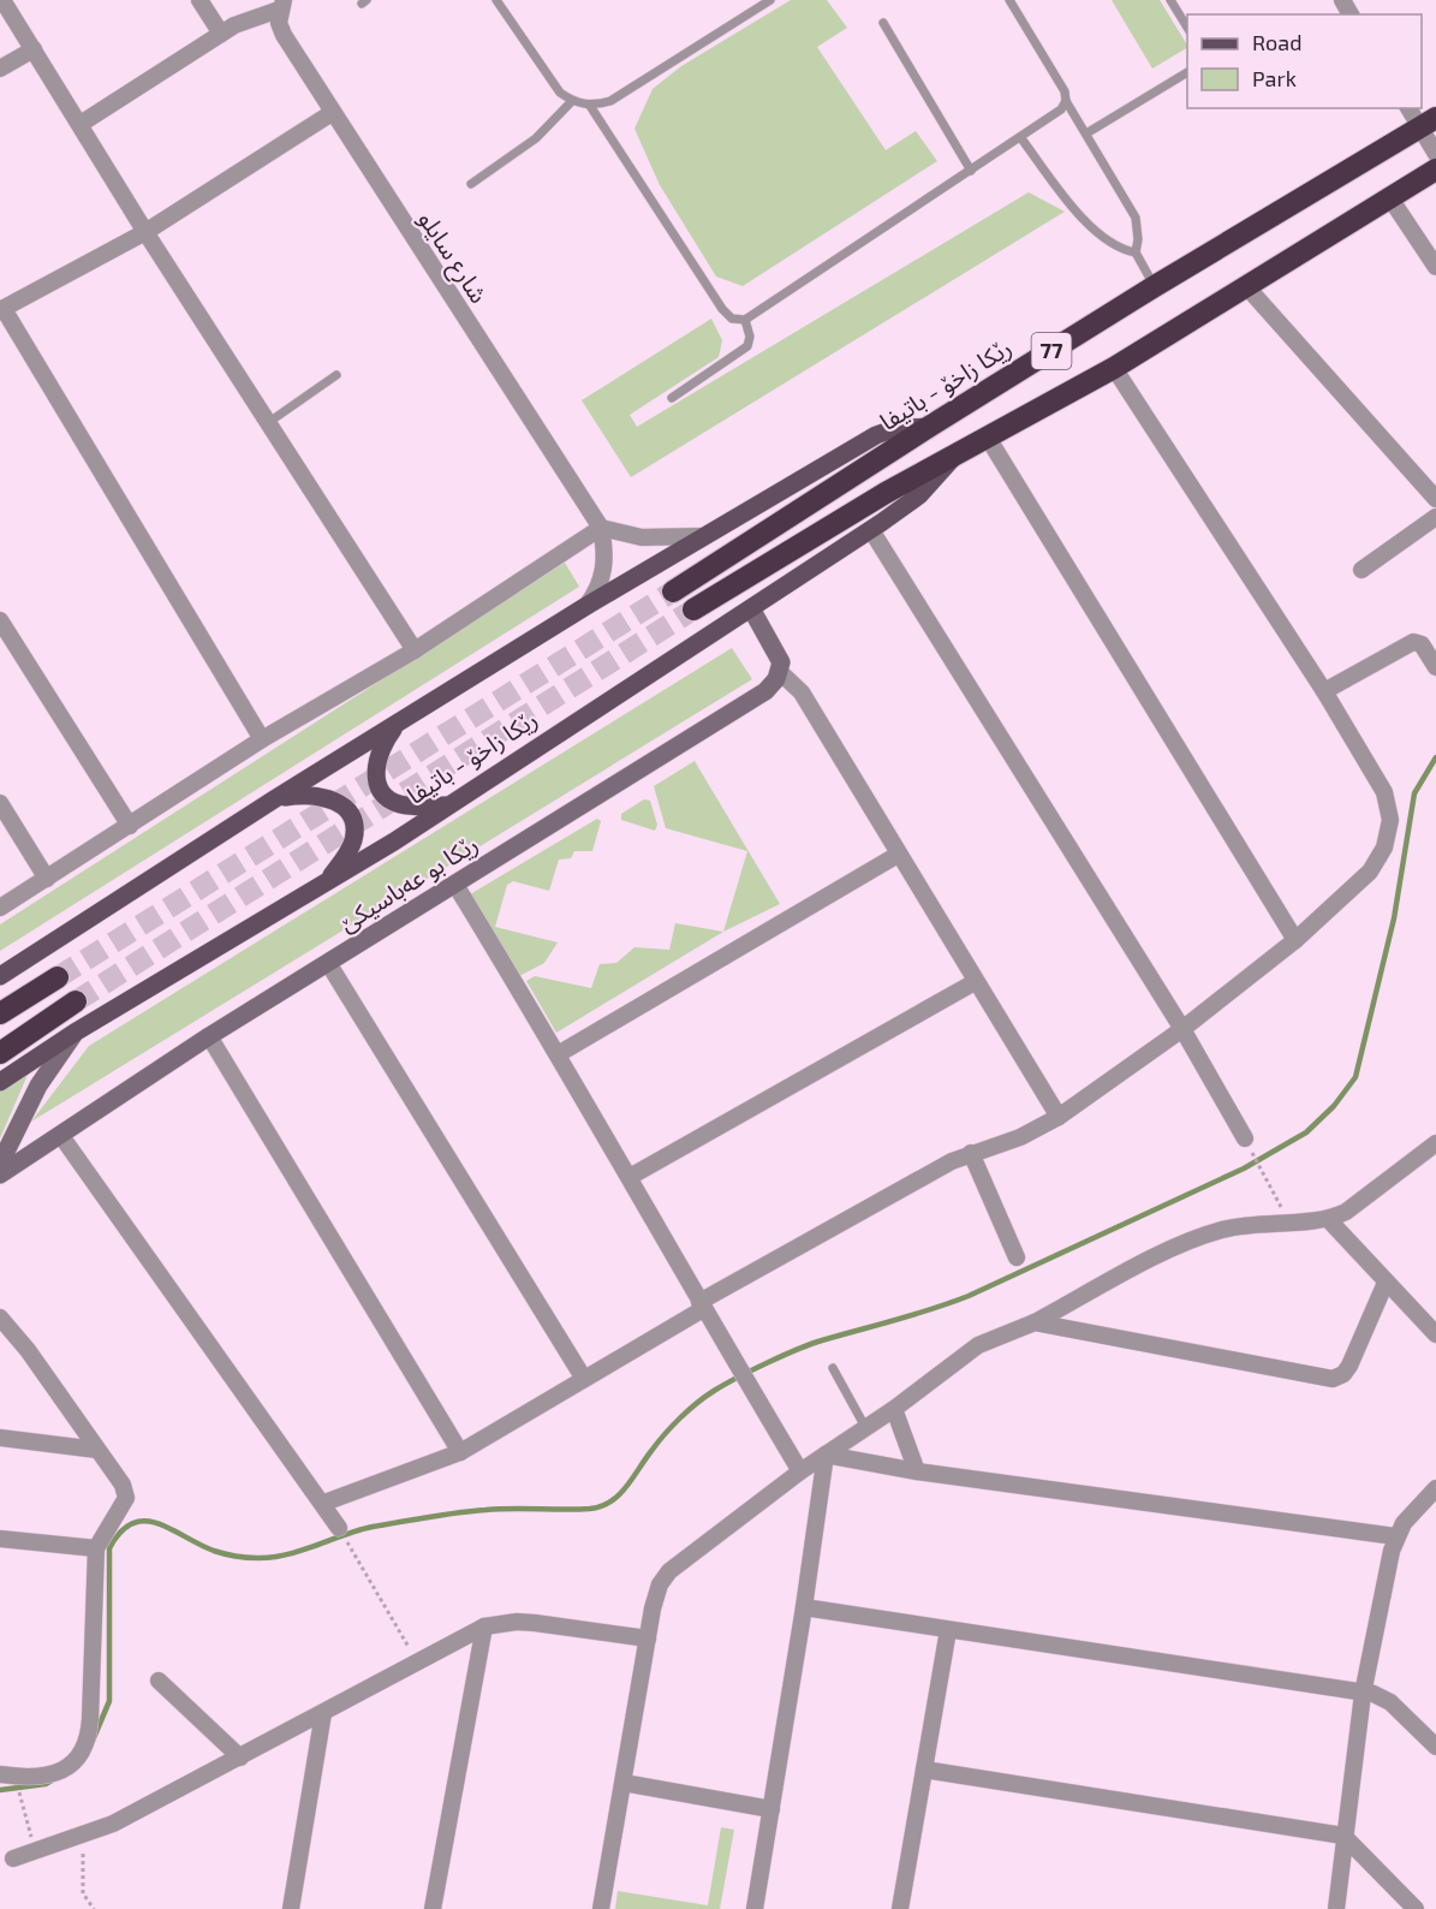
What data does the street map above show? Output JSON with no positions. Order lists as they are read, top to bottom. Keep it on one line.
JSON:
{"streets":{"highway":["77","رێکا زاخۆ - باتیفا"],"street":["شارع سايلو","رێكا بو عه‌باسيكێ"]},"legend":["Road","Park"]}
